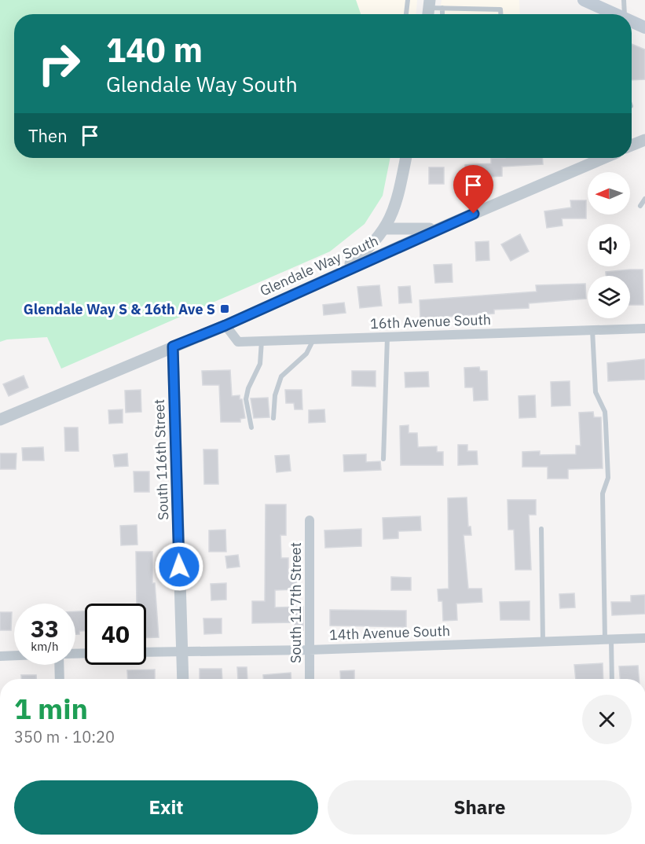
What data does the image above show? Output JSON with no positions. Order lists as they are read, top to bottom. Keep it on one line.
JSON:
{"streets":{"street":["Glendale Way South","16th Avenue South","South 116th Street","South 117th Street","14th Avenue South"]},"crossings":[["Glendale Way South","16th Avenue South"],["Glendale Way South","South 116th Street"],["South 116th Street","14th Avenue South"],["South 117th Street","14th Avenue South"]],"places":{"transit":["Glendale Way S & 16th Ave S"]},"north":"left","page":{"turn":["140 m","Glendale Way South"],"then":"Then","speed":"33 km/h","limit":"40","heading":["1 min","350 m · 10:20"],"buttons":["Exit","Share"]}}
